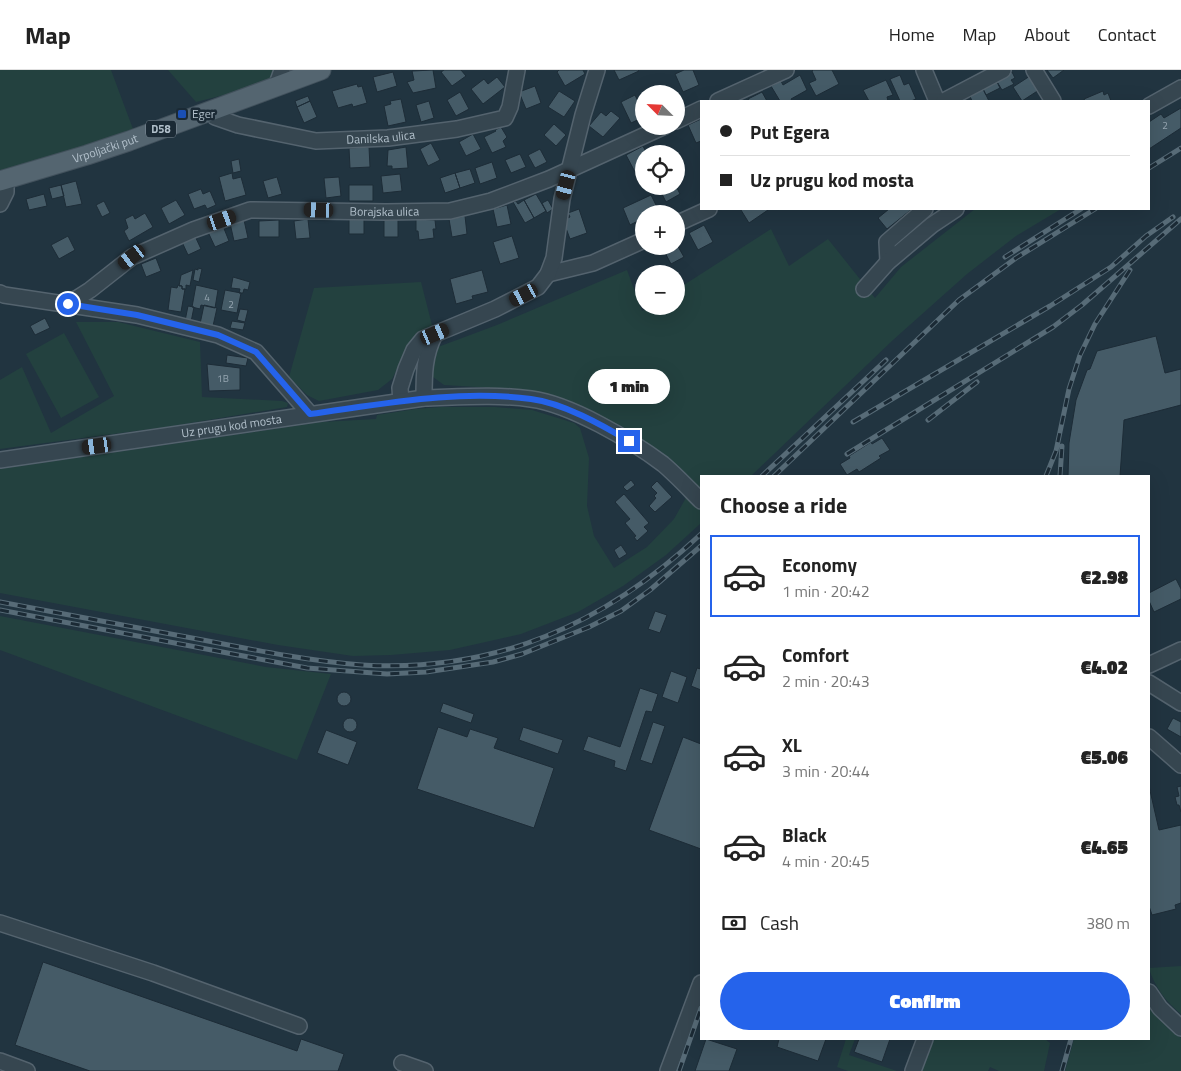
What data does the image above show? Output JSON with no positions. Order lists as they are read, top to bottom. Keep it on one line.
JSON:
{"streets":{"main road":["D58","Vrpoljački put"],"street":["Danilska ulica","Borajska ulica","Uz prugu kod mosta"]},"crossings":[["Danilska ulica","Vrpoljački put"]],"places":{"transit":["Eger"]},"house_numbers":["2","4","2","1B"],"north":"top left","page":{"header":"Map","nav":["Home","Map","About","Contact"],"map_buttons":["+","−"],"banner":["Put Egera","Uz prugu kod mosta"],"bubble":"1 min","heading":"Choose a ride","list":[{"name":"Economy","note":"1 min · 20:42","value":"€2.98"},{"name":"Comfort","note":"2 min · 20:43","value":"€4.02"},{"name":"XL","note":"3 min · 20:44","value":"€5.06"},{"name":"Black","note":"4 min · 20:45","value":"€4.65"}],"pay":["Cash","380 m"],"buttons":"Confirm"}}
